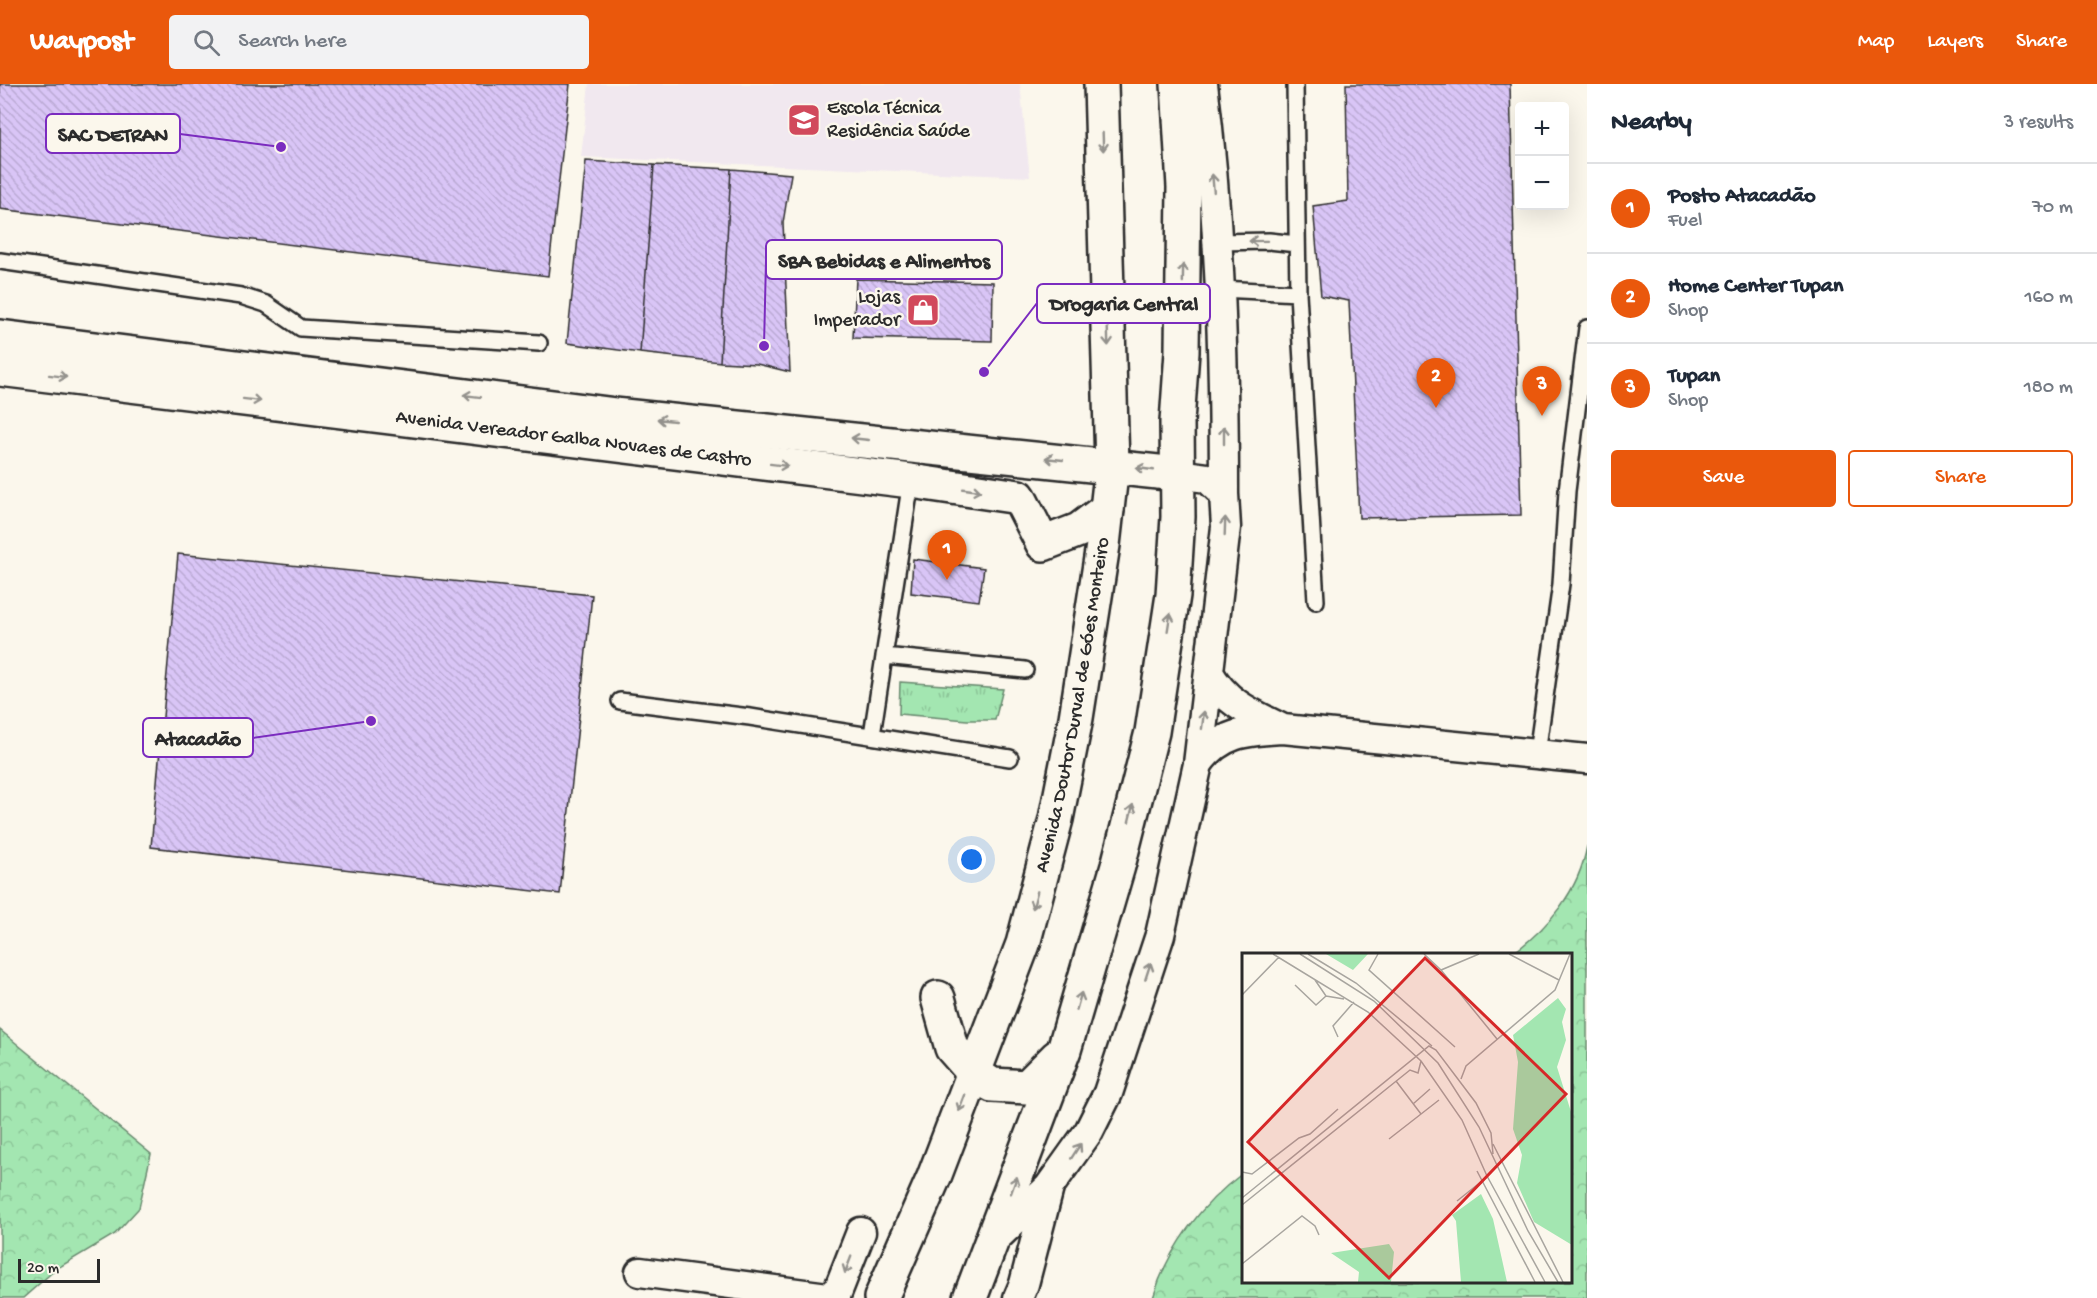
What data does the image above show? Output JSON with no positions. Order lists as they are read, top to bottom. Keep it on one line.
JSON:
{"streets":{"main road":["Avenida Vereador Galba Novaes de Castro","Avenida Doutor Durval de Góes Monteiro"]},"crossings":[["Avenida Vereador Galba Novaes de Castro","Avenida Doutor Durval de Góes Monteiro"]],"places":{"school or university":["Escola Técnica Residência Saúde"],"other":["SAC DETRAN","SBA Bebidas e Alimentos","Drogaria Central","Atacadão"],"shop":["Lojas Imperador"]},"scale_bar":"20 m","page":{"header":"Waypost","search":"Search here","nav":["Map","Layers","Share"],"heading":["Nearby","3 results"],"map_buttons":["+","−"],"list":[{"mark":"1","name":"Posto Atacadão","note":"Fuel","value":"70 m"},{"mark":"2","name":"Home Center Tupan","note":"Shop","value":"160 m"},{"mark":"3","name":"Tupan","note":"Shop","value":"180 m"}],"pins":["2","3","1"],"buttons":["Save","Share"],"scale":"20 m"}}
